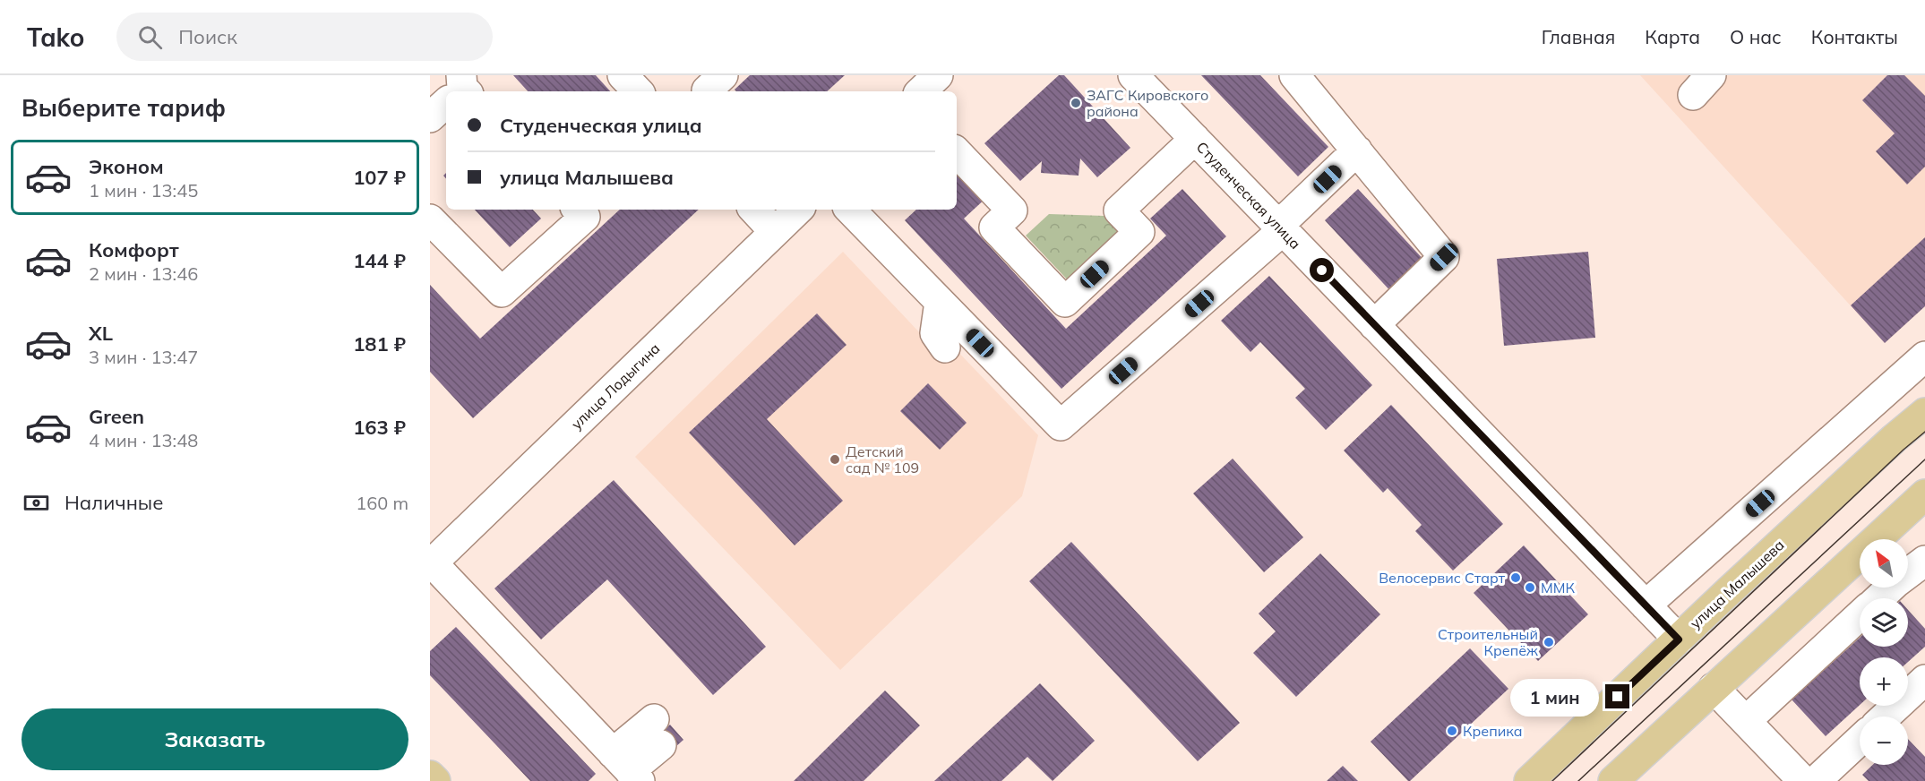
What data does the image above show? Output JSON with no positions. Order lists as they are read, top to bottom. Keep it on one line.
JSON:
{"streets":{"main road":["улица Малышева"],"street":["Студенческая улица","улица Лодыгина"]},"crossings":[["Студенческая улица","улица Малышева"]],"places":["ЗАГС Кировского района","Детский сад № 109","Велосервис Старт","ММК","Строительный Крепёж","Крепика"],"north":"top left","page":{"header":"Tako","search":"Поиск","nav":["Главная","Карта","О нас","Контакты"],"heading":"Выберите тариф","banner":["Студенческая улица","улица Малышева"],"list":[{"name":"Эконом","note":"1 мин · 13:45","value":"107 ₽"},{"name":"Комфорт","note":"2 мин · 13:46","value":"144 ₽"},{"name":"XL","note":"3 мин · 13:47","value":"181 ₽"},{"name":"Green","note":"4 мин · 13:48","value":"163 ₽"}],"pay":["Наличные","160 m"],"map_buttons":["+","−"],"bubble":"1 мин","buttons":"Заказать"}}
